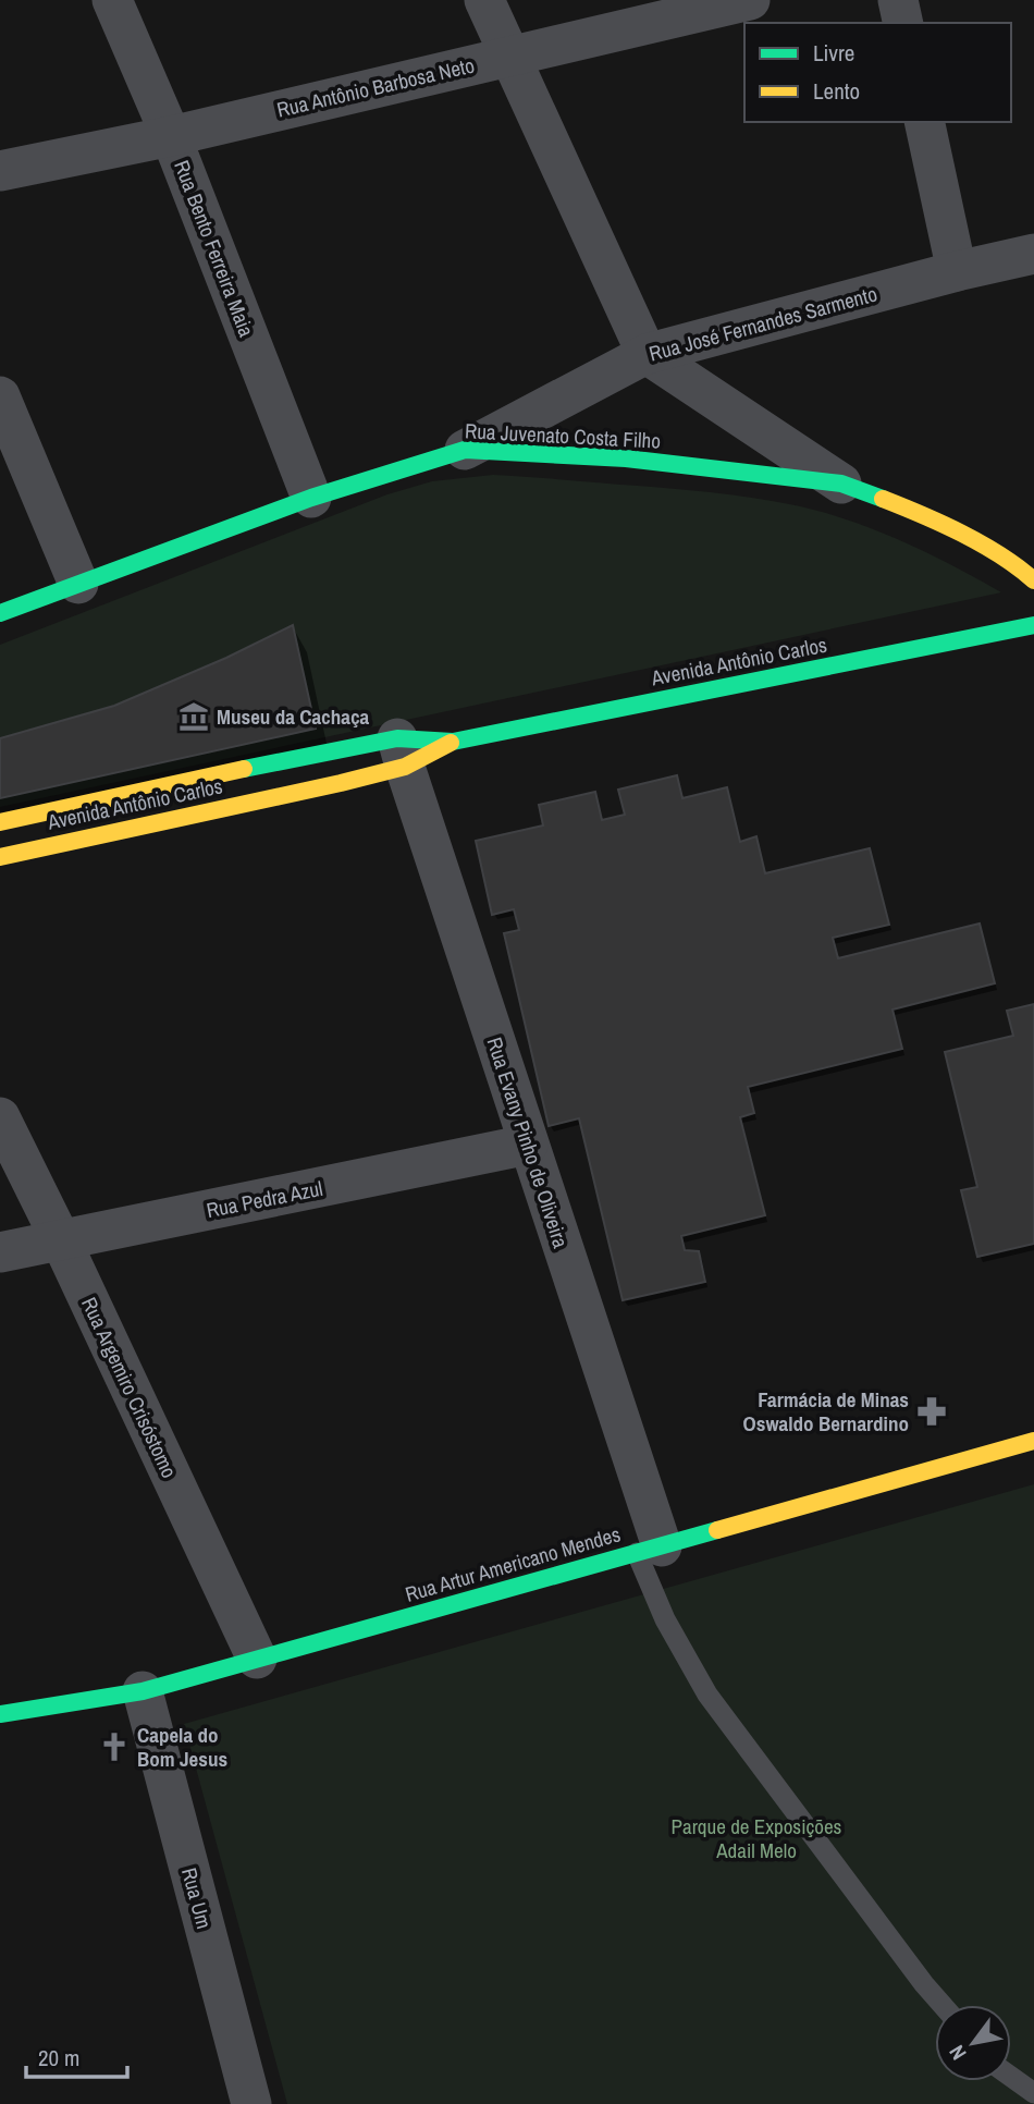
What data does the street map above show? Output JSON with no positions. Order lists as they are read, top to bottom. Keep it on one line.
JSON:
{"streets":{"street":["Rua Antônio Barbosa Neto","Rua Bento Ferreira Maia","Rua José Fernandes Sarmento","Rua Juvenato Costa Filho","Avenida Antônio Carlos","Rua Evany Pinho de Oliveira","Rua Pedra Azul","Rua Argemiro Crisóstomo","Rua Artur Americano Mendes","Rua Um"]},"crossings":[["Rua Antônio Barbosa Neto","Rua Bento Ferreira Maia"],["Rua Bento Ferreira Maia","Rua Juvenato Costa Filho"],["Rua José Fernandes Sarmento","Rua Juvenato Costa Filho"],["Avenida Antônio Carlos","Rua Evany Pinho de Oliveira"],["Rua Evany Pinho de Oliveira","Rua Pedra Azul"],["Rua Evany Pinho de Oliveira","Rua Artur Americano Mendes"],["Rua Pedra Azul","Rua Argemiro Crisóstomo"],["Rua Argemiro Crisóstomo","Rua Artur Americano Mendes"],["Rua Artur Americano Mendes","Rua Um"]],"parks":["Parque de Exposições Adail Melo"],"places":{"museum":["Museu da Cachaça"],"pharmacy":["Farmácia de Minas Oswaldo Bernardino"],"church":["Capela do Bom Jesus"]},"legend":["Livre","Lento"],"scale_bar":"20 m","north":"bottom left"}
